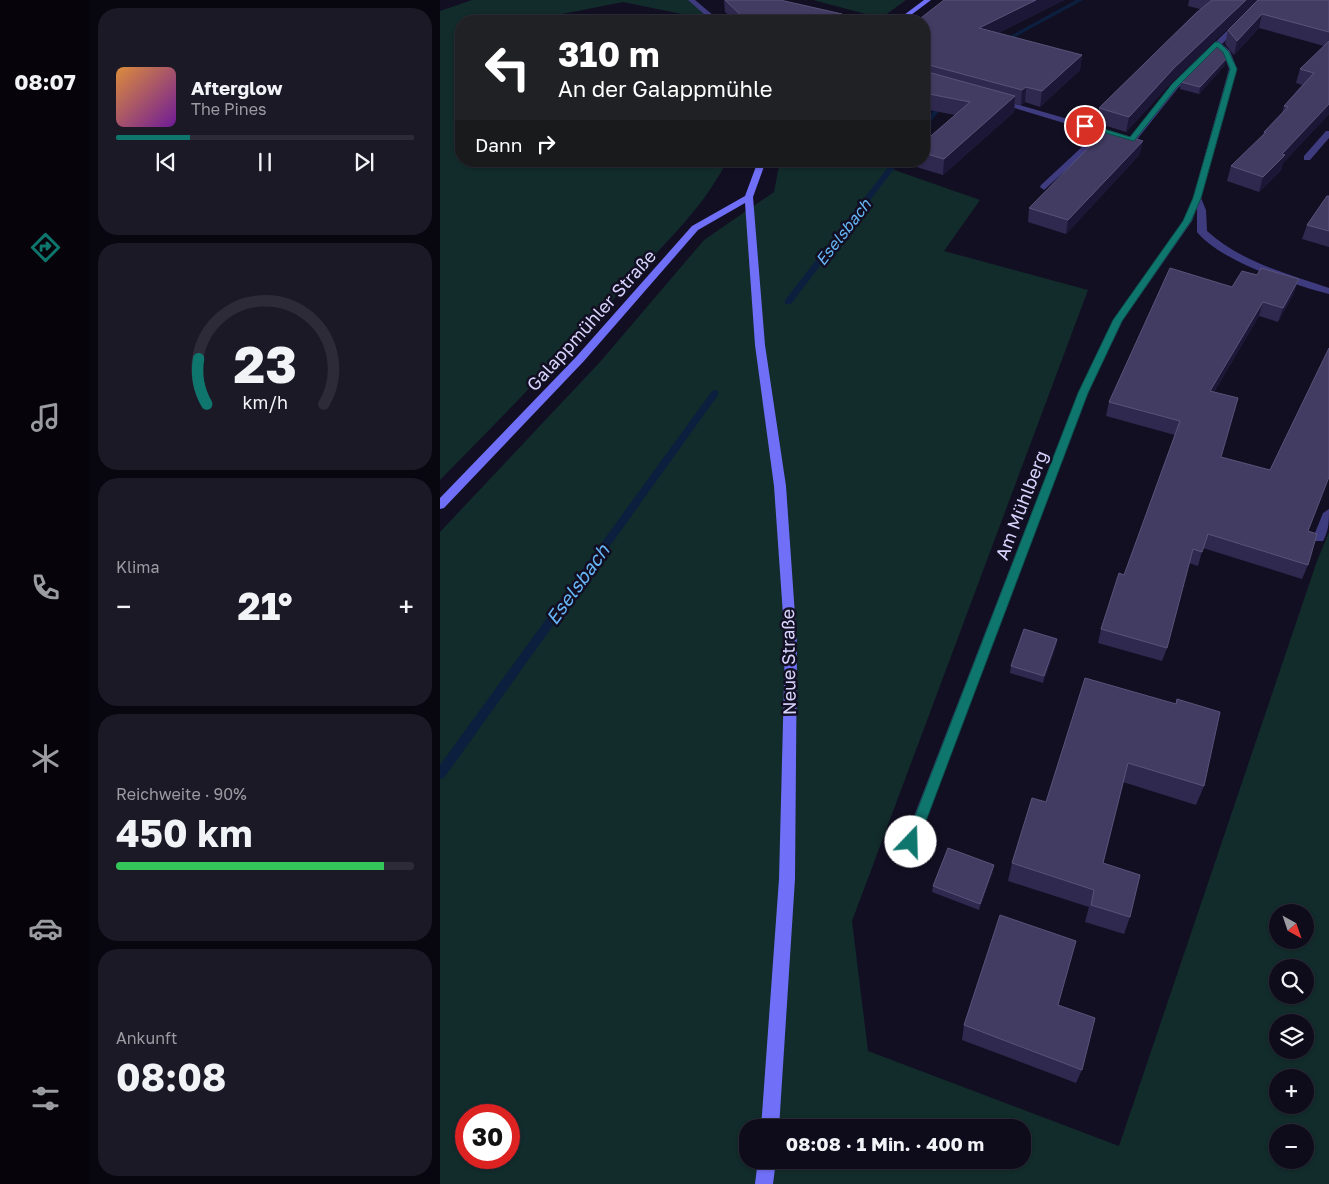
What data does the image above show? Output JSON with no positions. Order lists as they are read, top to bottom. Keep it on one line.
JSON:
{"streets":{"main road":["Galappmühler Straße","Neue Straße"],"street":["Am Mühlberg"]},"crossings":[["Galappmühler Straße","Neue Straße"]],"water":["Eselsbach"],"north":"bottom right","page":{"tabs":"08:07","turn":["310 m","An der Galappmühle"],"song":["Afterglow","The Pines"],"then":"Dann","tile":["Klima",["Reichweite · 90%","450 km"],["Ankunft","08:08"]],"heat":["−","21°","+"],"map_buttons":["+","−"],"limit":"30","trip":"08:08 · 1 Min. · 400 m","gauge":["23","km/h"]}}
